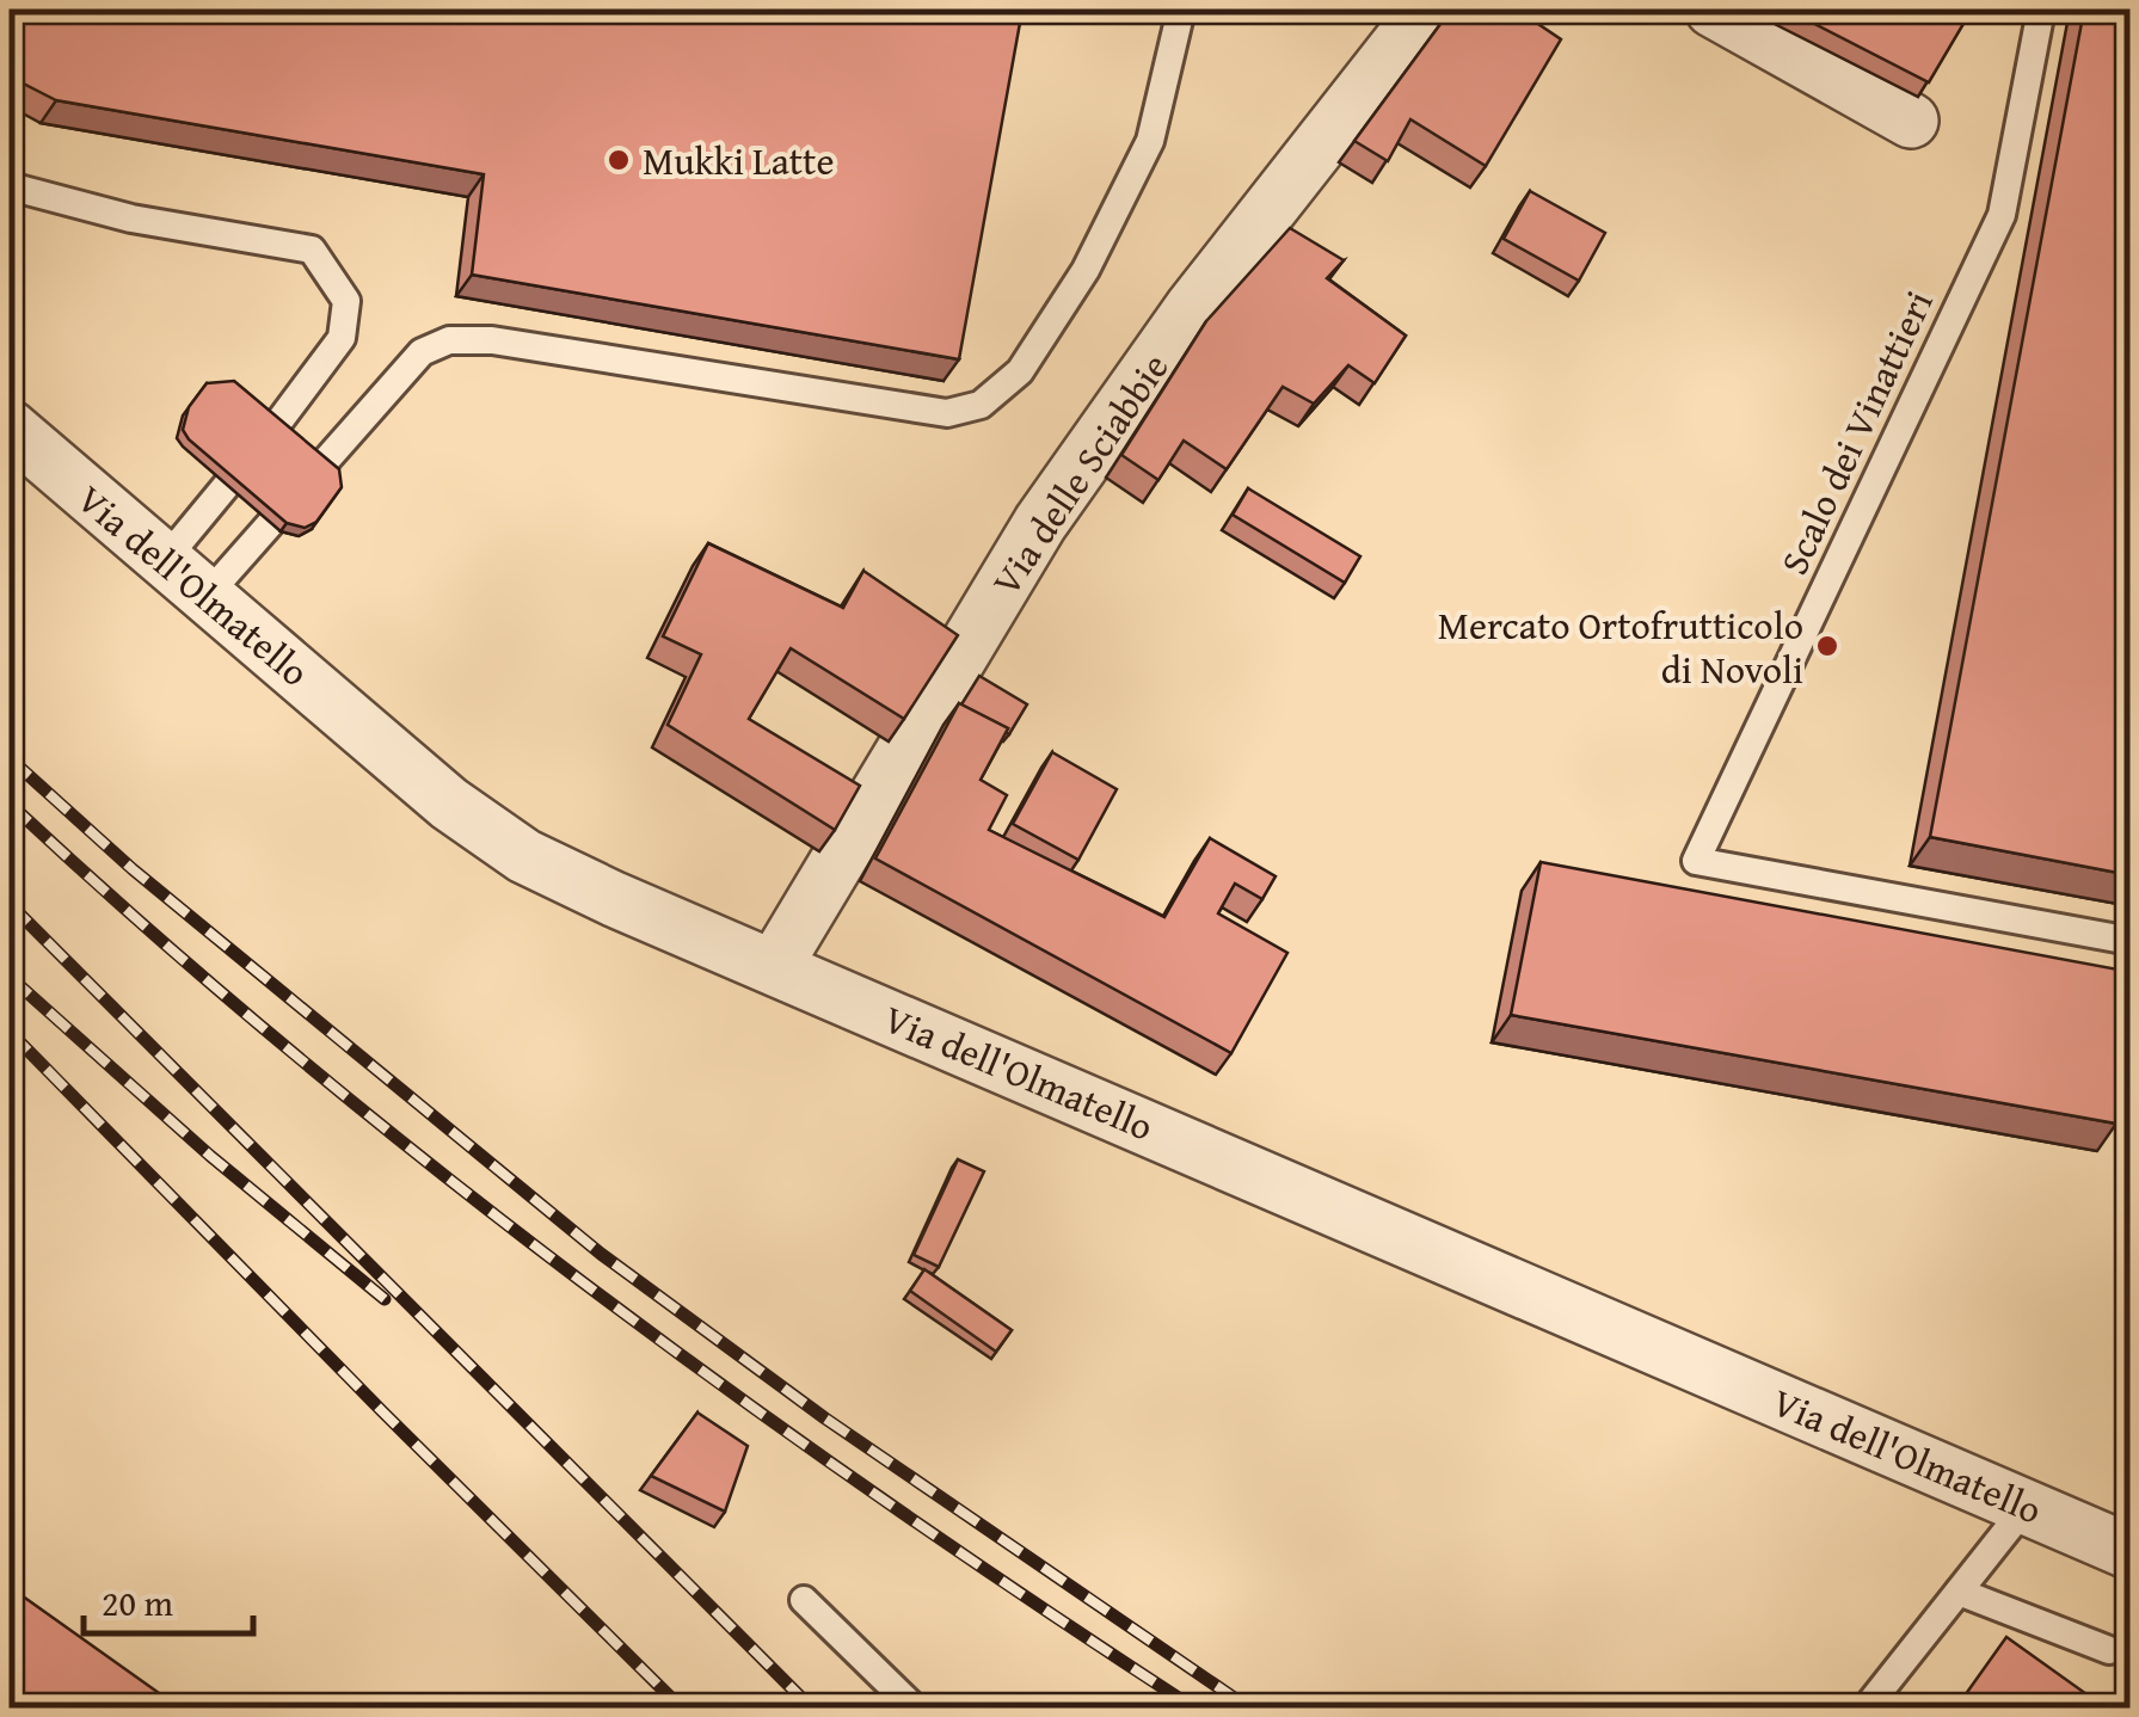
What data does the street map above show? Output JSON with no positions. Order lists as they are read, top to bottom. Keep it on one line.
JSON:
{"streets":{"street":["Via delle Sciabbie","Via dell'Olmatello"],"lane":["Scalo dei Vinattieri"]},"crossings":[["Via delle Sciabbie","Via dell'Olmatello"]],"places":["Mukki Latte","Mercato Ortofrutticolo di Novoli"],"scale_bar":"20 m"}
